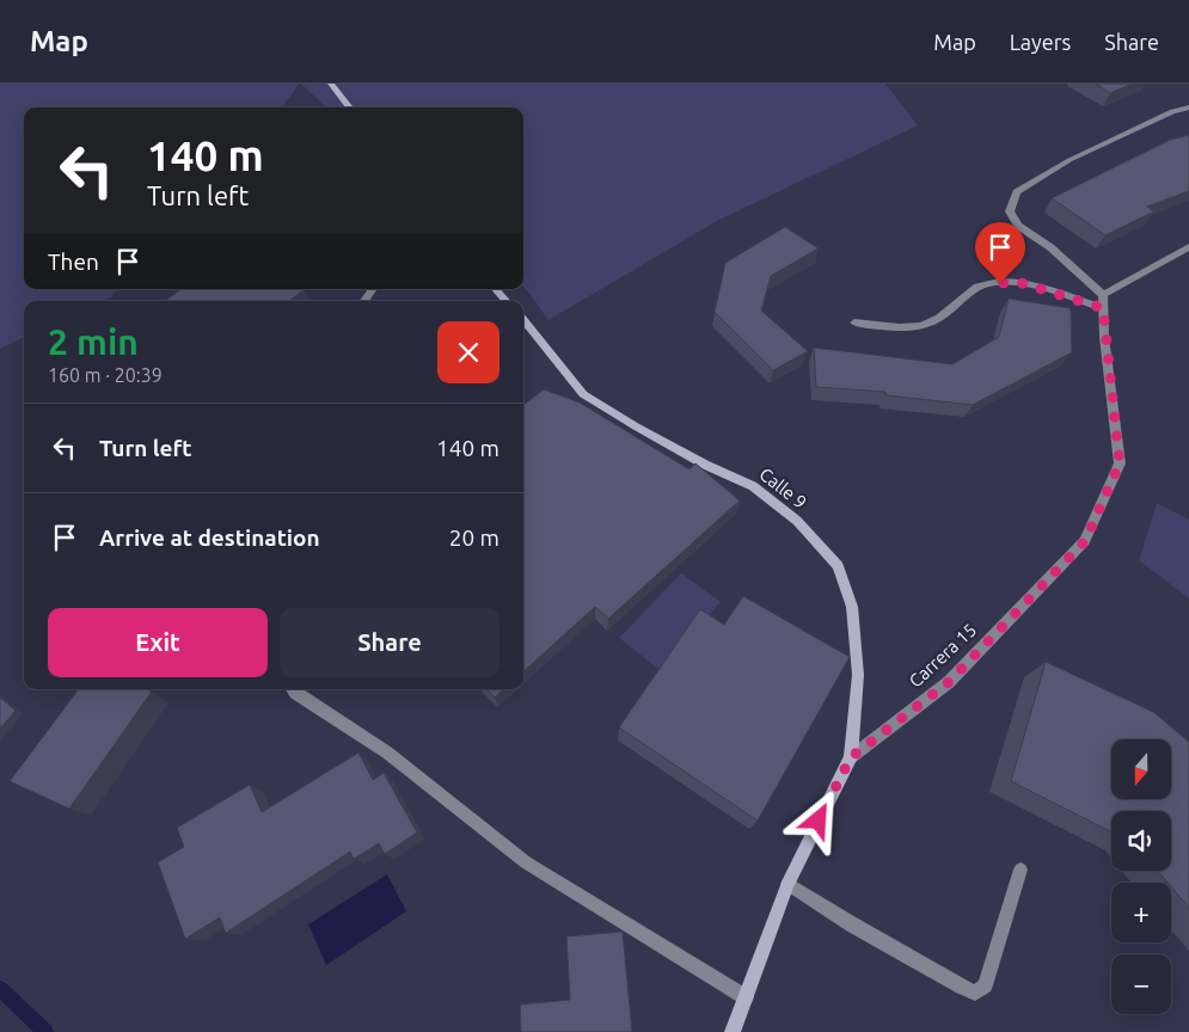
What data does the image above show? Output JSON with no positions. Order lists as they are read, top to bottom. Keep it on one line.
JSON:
{"streets":{"street":["Calle 9","Carrera 15"]},"crossings":[["Calle 9","Carrera 15"]],"north":"bottom","page":{"header":"Map","nav":["Map","Layers","Share"],"turn":["140 m","Turn left"],"then":"Then","heading":["2 min","160 m · 20:39"],"list":[{"name":"Turn left","value":"140 m"},{"name":"Arrive at destination","value":"20 m"}],"buttons":["Exit","Share"],"map_buttons":["+","−"]}}
